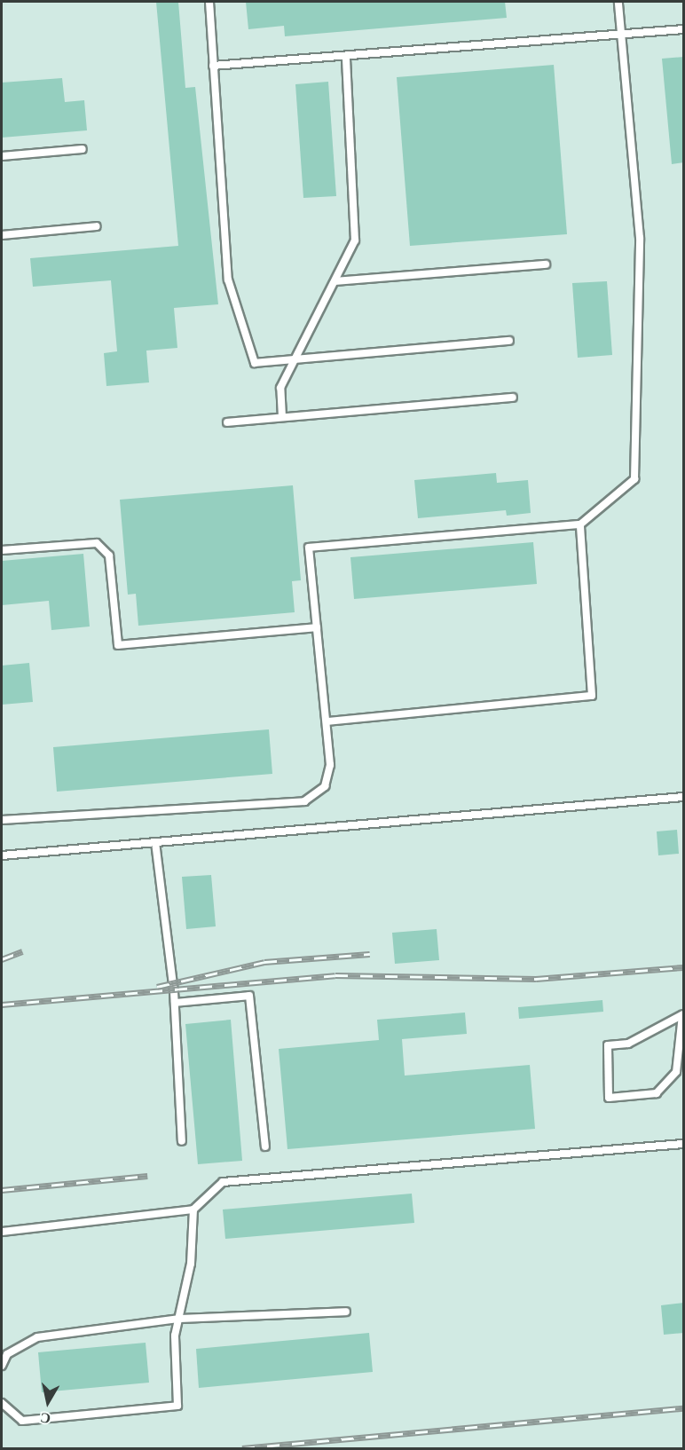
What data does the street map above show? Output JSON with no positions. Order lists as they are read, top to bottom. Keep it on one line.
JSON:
{"north":"bottom"}
